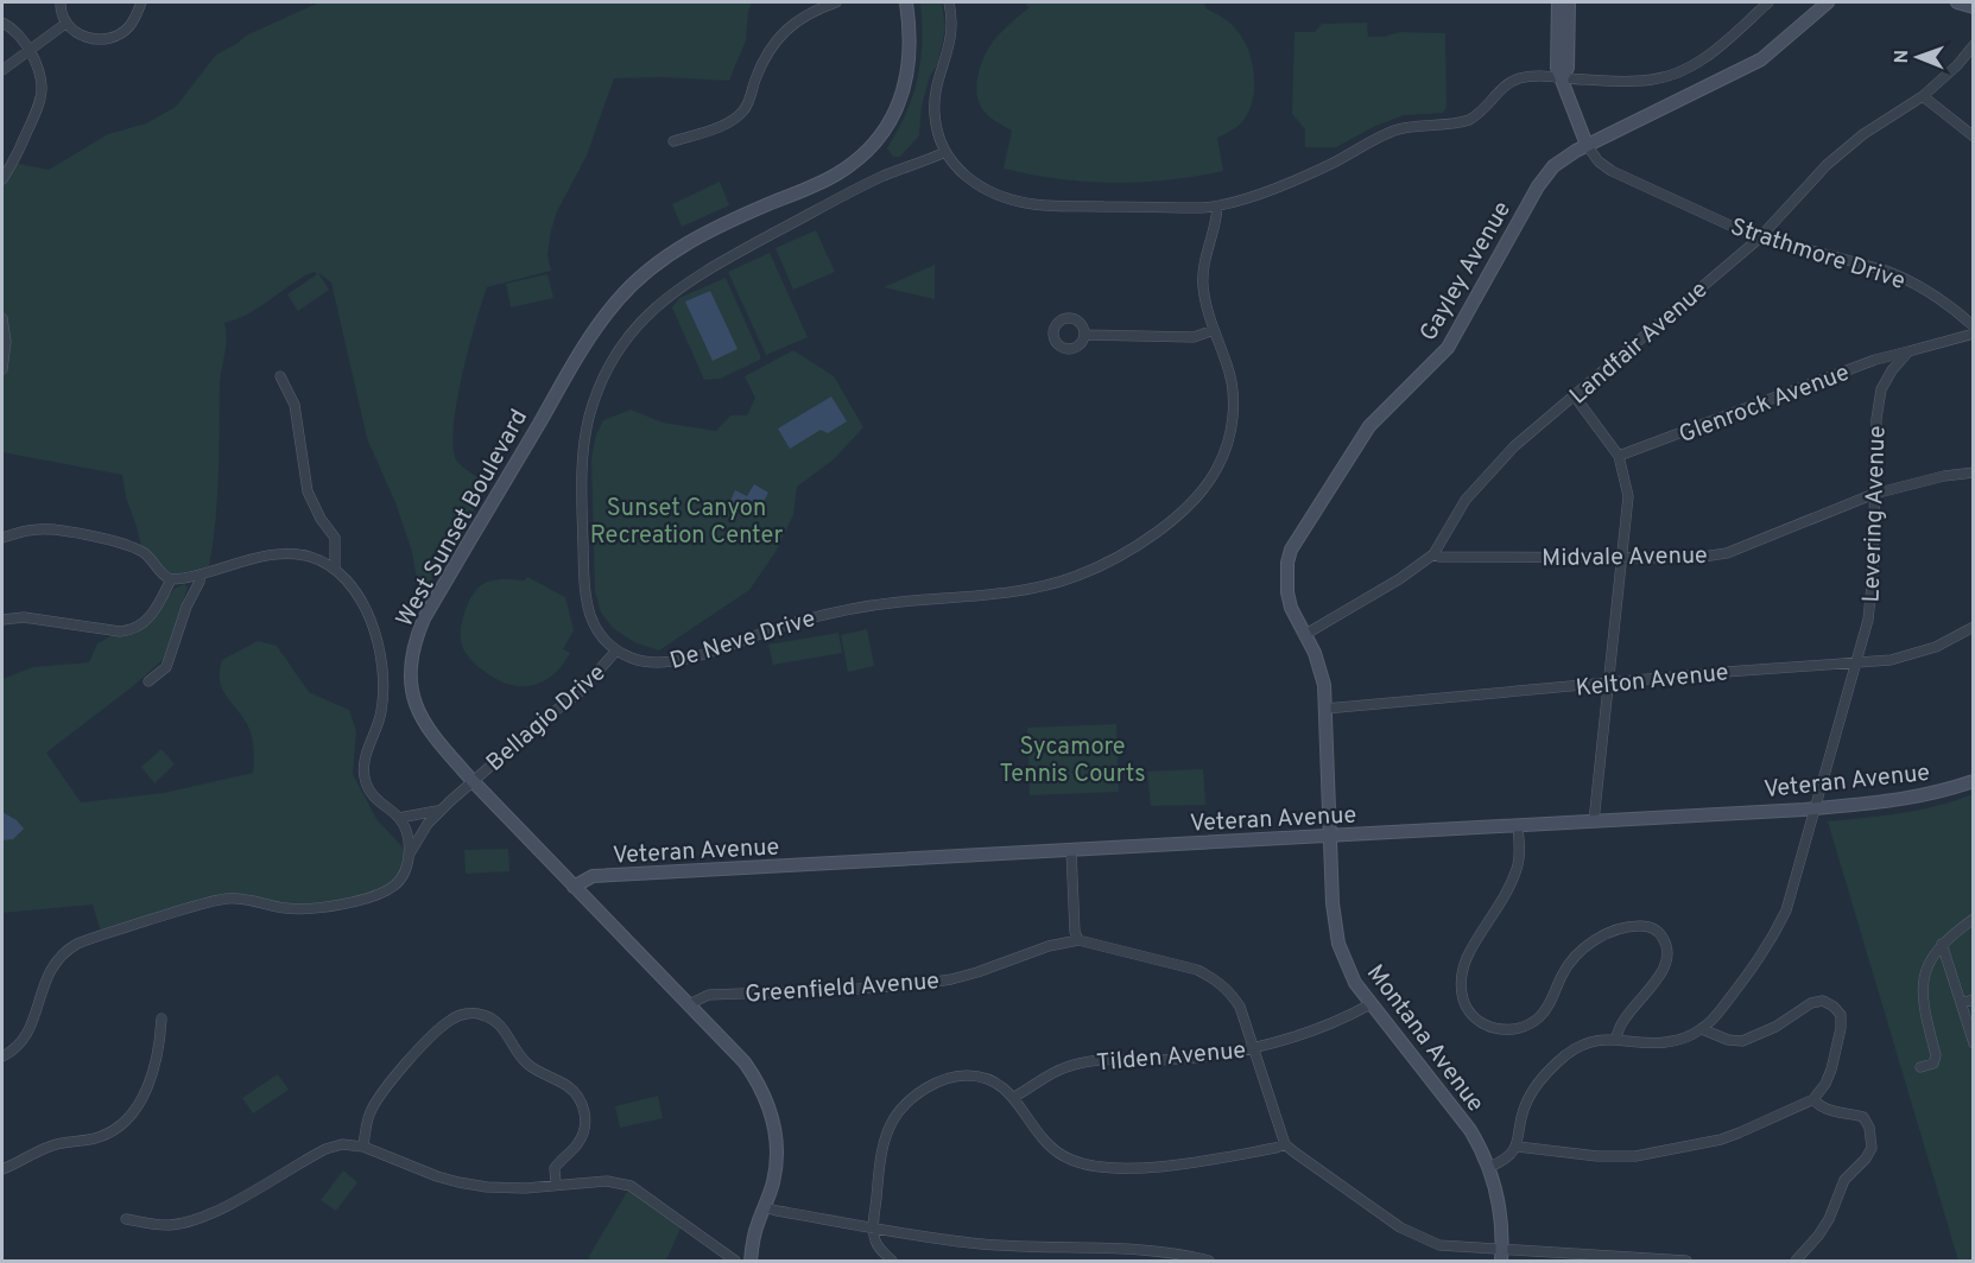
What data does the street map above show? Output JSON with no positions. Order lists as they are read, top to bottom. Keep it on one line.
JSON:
{"streets":{"street":["Strathmore Drive","Gayley Avenue","Landfair Avenue","Glenrock Avenue","Levering Avenue","West Sunset Boulevard","Midvale Avenue","De Neve Drive","Kelton Avenue","Bellagio Drive","Veteran Avenue","Greenfield Avenue","Montana Avenue","Tilden Avenue"]},"crossings":[["Strathmore Drive","Gayley Avenue"],["Strathmore Drive","Landfair Avenue"],["Gayley Avenue","Landfair Avenue"],["Gayley Avenue","Kelton Avenue"],["Gayley Avenue","Veteran Avenue"],["Gayley Avenue","Montana Avenue"],["Landfair Avenue","Midvale Avenue"],["Glenrock Avenue","Levering Avenue"],["Levering Avenue","Midvale Avenue"],["Levering Avenue","Kelton Avenue"],["Levering Avenue","Veteran Avenue"],["West Sunset Boulevard","Bellagio Drive"],["West Sunset Boulevard","Veteran Avenue"],["West Sunset Boulevard","Greenfield Avenue"],["De Neve Drive","Bellagio Drive"],["Veteran Avenue","Montana Avenue"],["Montana Avenue","Tilden Avenue"]],"parks":["Sunset Canyon Recreation Center","Sycamore Tennis Courts"],"north":"left"}
